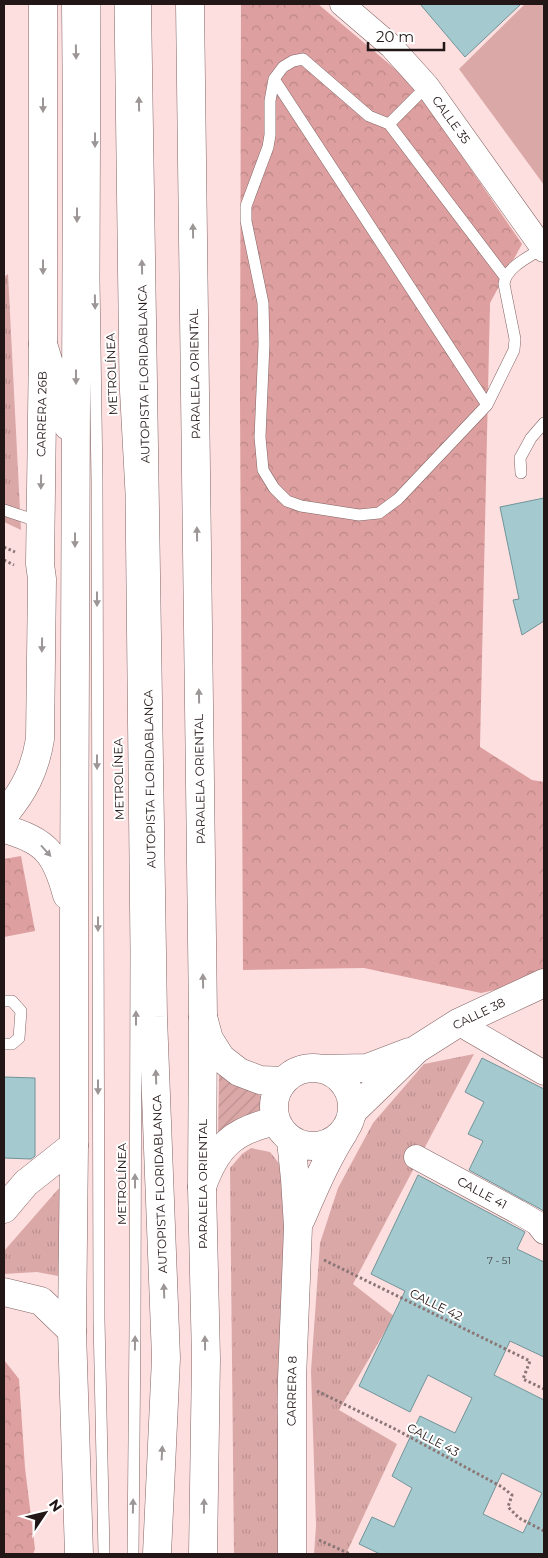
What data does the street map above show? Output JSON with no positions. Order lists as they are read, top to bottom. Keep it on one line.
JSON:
{"streets":{"main road":["AUTOPISTA FLORIDABLANCA","PARALELA ORIENTAL","CARRERA 26B","CALLE 38","CARRERA 8"],"street":["CALLE 35","CALLE 41"],"lane":["METROLÍNEA"],"path":["CALLE 42","CALLE 43"]},"crossings":[["CALLE 38","CARRERA 8"],["CALLE 42","CARRERA 8"],["CARRERA 8","CALLE 43"]],"house_numbers":["7 - 51"],"scale_bar":"20 m","north":"top right"}
